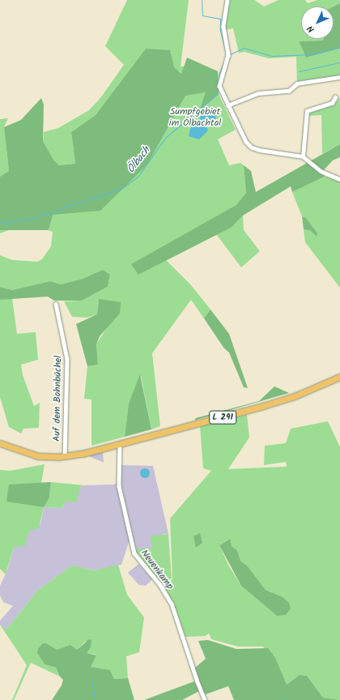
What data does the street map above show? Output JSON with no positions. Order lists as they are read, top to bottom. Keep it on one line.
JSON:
{"streets":{"main road":["L 291"],"street":["Auf dem Bohnbüchel","Neuenkamp"]},"crossings":[["Auf dem Bohnbüchel","L 291"],["L 291","Neuenkamp"]],"water":["Ölbach"],"parks":["Sumpfgebiet im Ölbachtal"],"north":"bottom left"}
